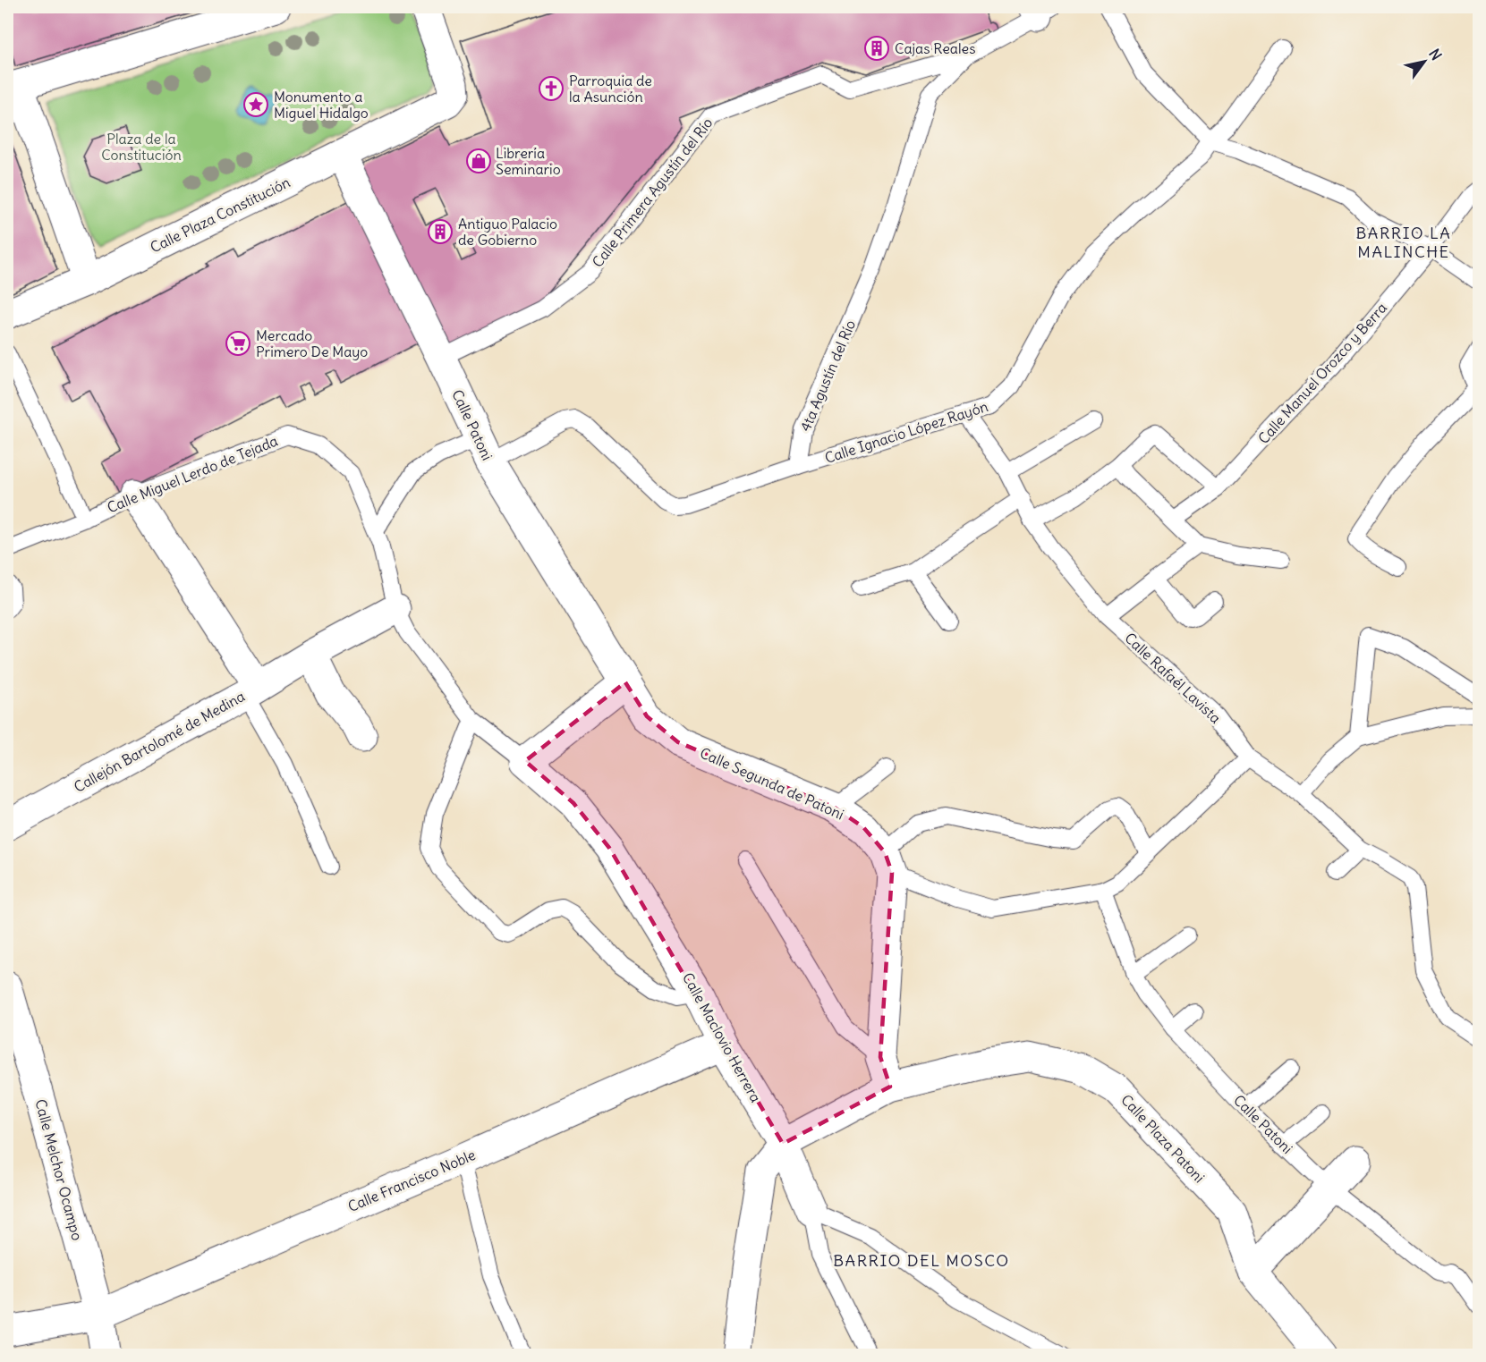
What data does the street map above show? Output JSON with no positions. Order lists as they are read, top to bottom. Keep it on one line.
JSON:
{"streets":{"street":["Calle Plaza Constitución","Calle Patoni","Callejón Bartolomé de Medina","Calle Segunda de Patoni","Calle Maclovio Herrera","Calle Plaza Patoni","Calle Melchor Ocampo","Calle Francisco Noble"],"lane":["Calle Primera Agustín del Río","Calle Manuel Orozco y Berra","4ta Agustín del Río","Calle Ignacio López Rayón","Calle Miguel Lerdo de Tejada","Calle Rafaél Lavista"]},"crossings":[["Calle Primera Agustín del Río","4ta Agustín del Río"],["Calle Primera Agustín del Río","Calle Patoni"],["Calle Plaza Constitución","Calle Patoni"],["4ta Agustín del Río","Calle Ignacio López Rayón"],["Calle Patoni","Calle Segunda de Patoni"],["Calle Ignacio López Rayón","Calle Rafaél Lavista"],["Calle Miguel Lerdo de Tejada","Callejón Bartolomé de Medina"],["Calle Miguel Lerdo de Tejada","Calle Maclovio Herrera"],["Calle Maclovio Herrera","Calle Plaza Patoni"],["Calle Maclovio Herrera","Calle Francisco Noble"],["Calle Melchor Ocampo","Calle Francisco Noble"]],"districts":["BARRIO LA MALINCHE","BARRIO DEL MOSCO"],"parks":["Plaza de la Constitución"],"places":{"building":["Cajas Reales","Antiguo Palacio de Gobierno"],"church":["Parroquia de la Asunción"],"place":["Monumento a Miguel Hidalgo"],"shop":["Librería Seminario"],"supermarket":["Mercado Primero De Mayo"]},"north":"top right"}
